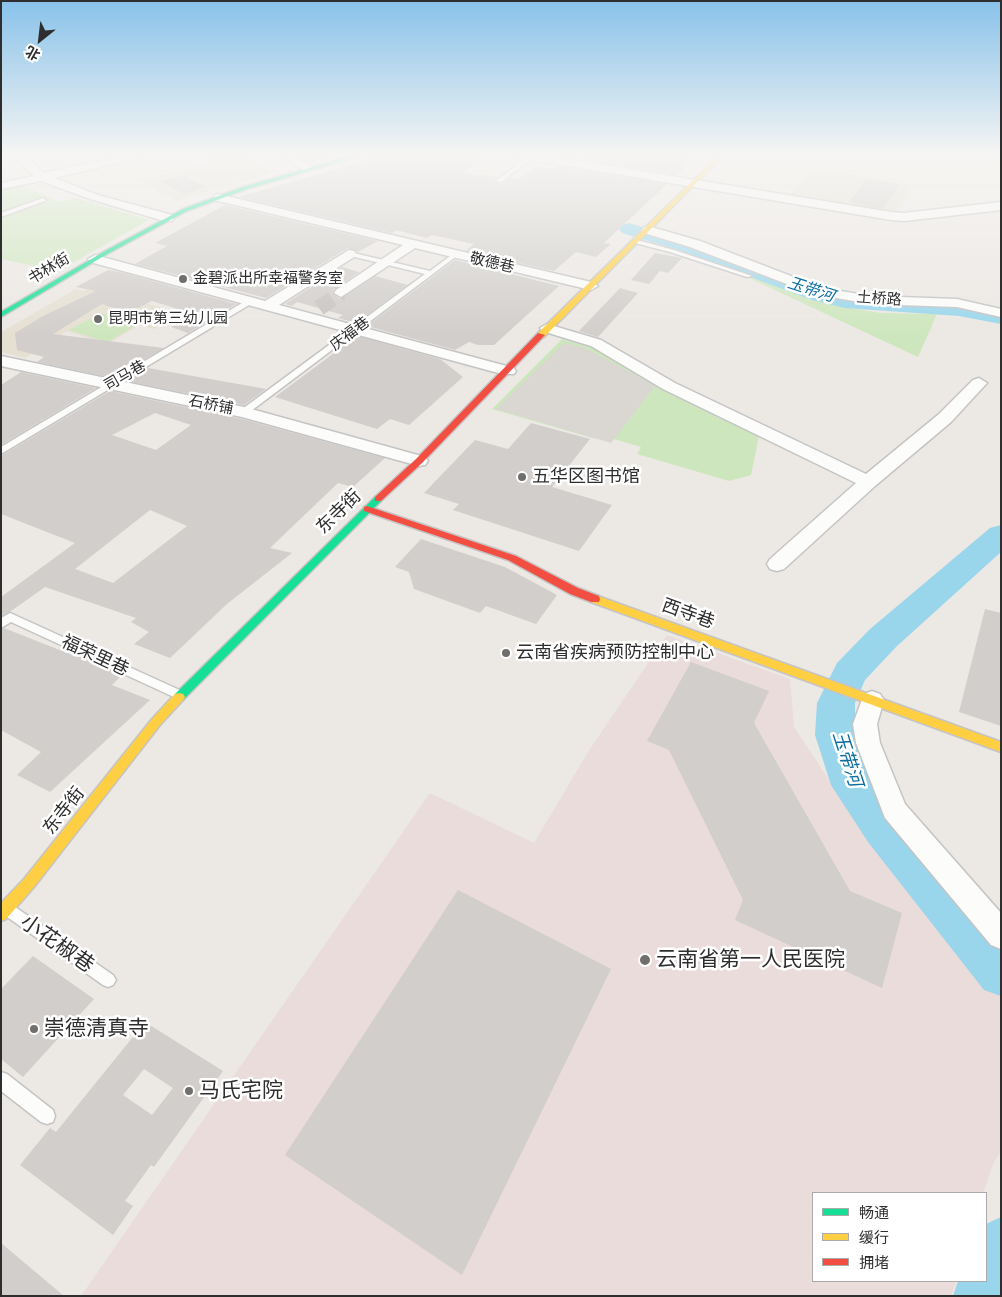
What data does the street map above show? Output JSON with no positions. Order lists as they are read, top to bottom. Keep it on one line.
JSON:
{"streets":{"street":["敬德巷","书林街","土桥路","石桥铺","东寺街","西寺巷"],"lane":["庆福巷","司马巷","福荣里巷","小花椒巷"]},"crossings":[["敬德巷","庆福巷"],["敬德巷","东寺街"],["土桥路","东寺街"],["庆福巷","石桥铺"],["司马巷","石桥铺"],["石桥铺","东寺街"],["东寺街","西寺巷"],["东寺街","福荣里巷"],["东寺街","小花椒巷"]],"water":["玉带河"],"places":["金碧派出所幸福警务室","昆明市第三幼儿园","五华区图书馆","云南省疾病预防控制中心","云南省第一人民医院","崇德清真寺","马氏宅院"],"legend":["畅通","缓行","拥堵"],"north":"bottom left"}
